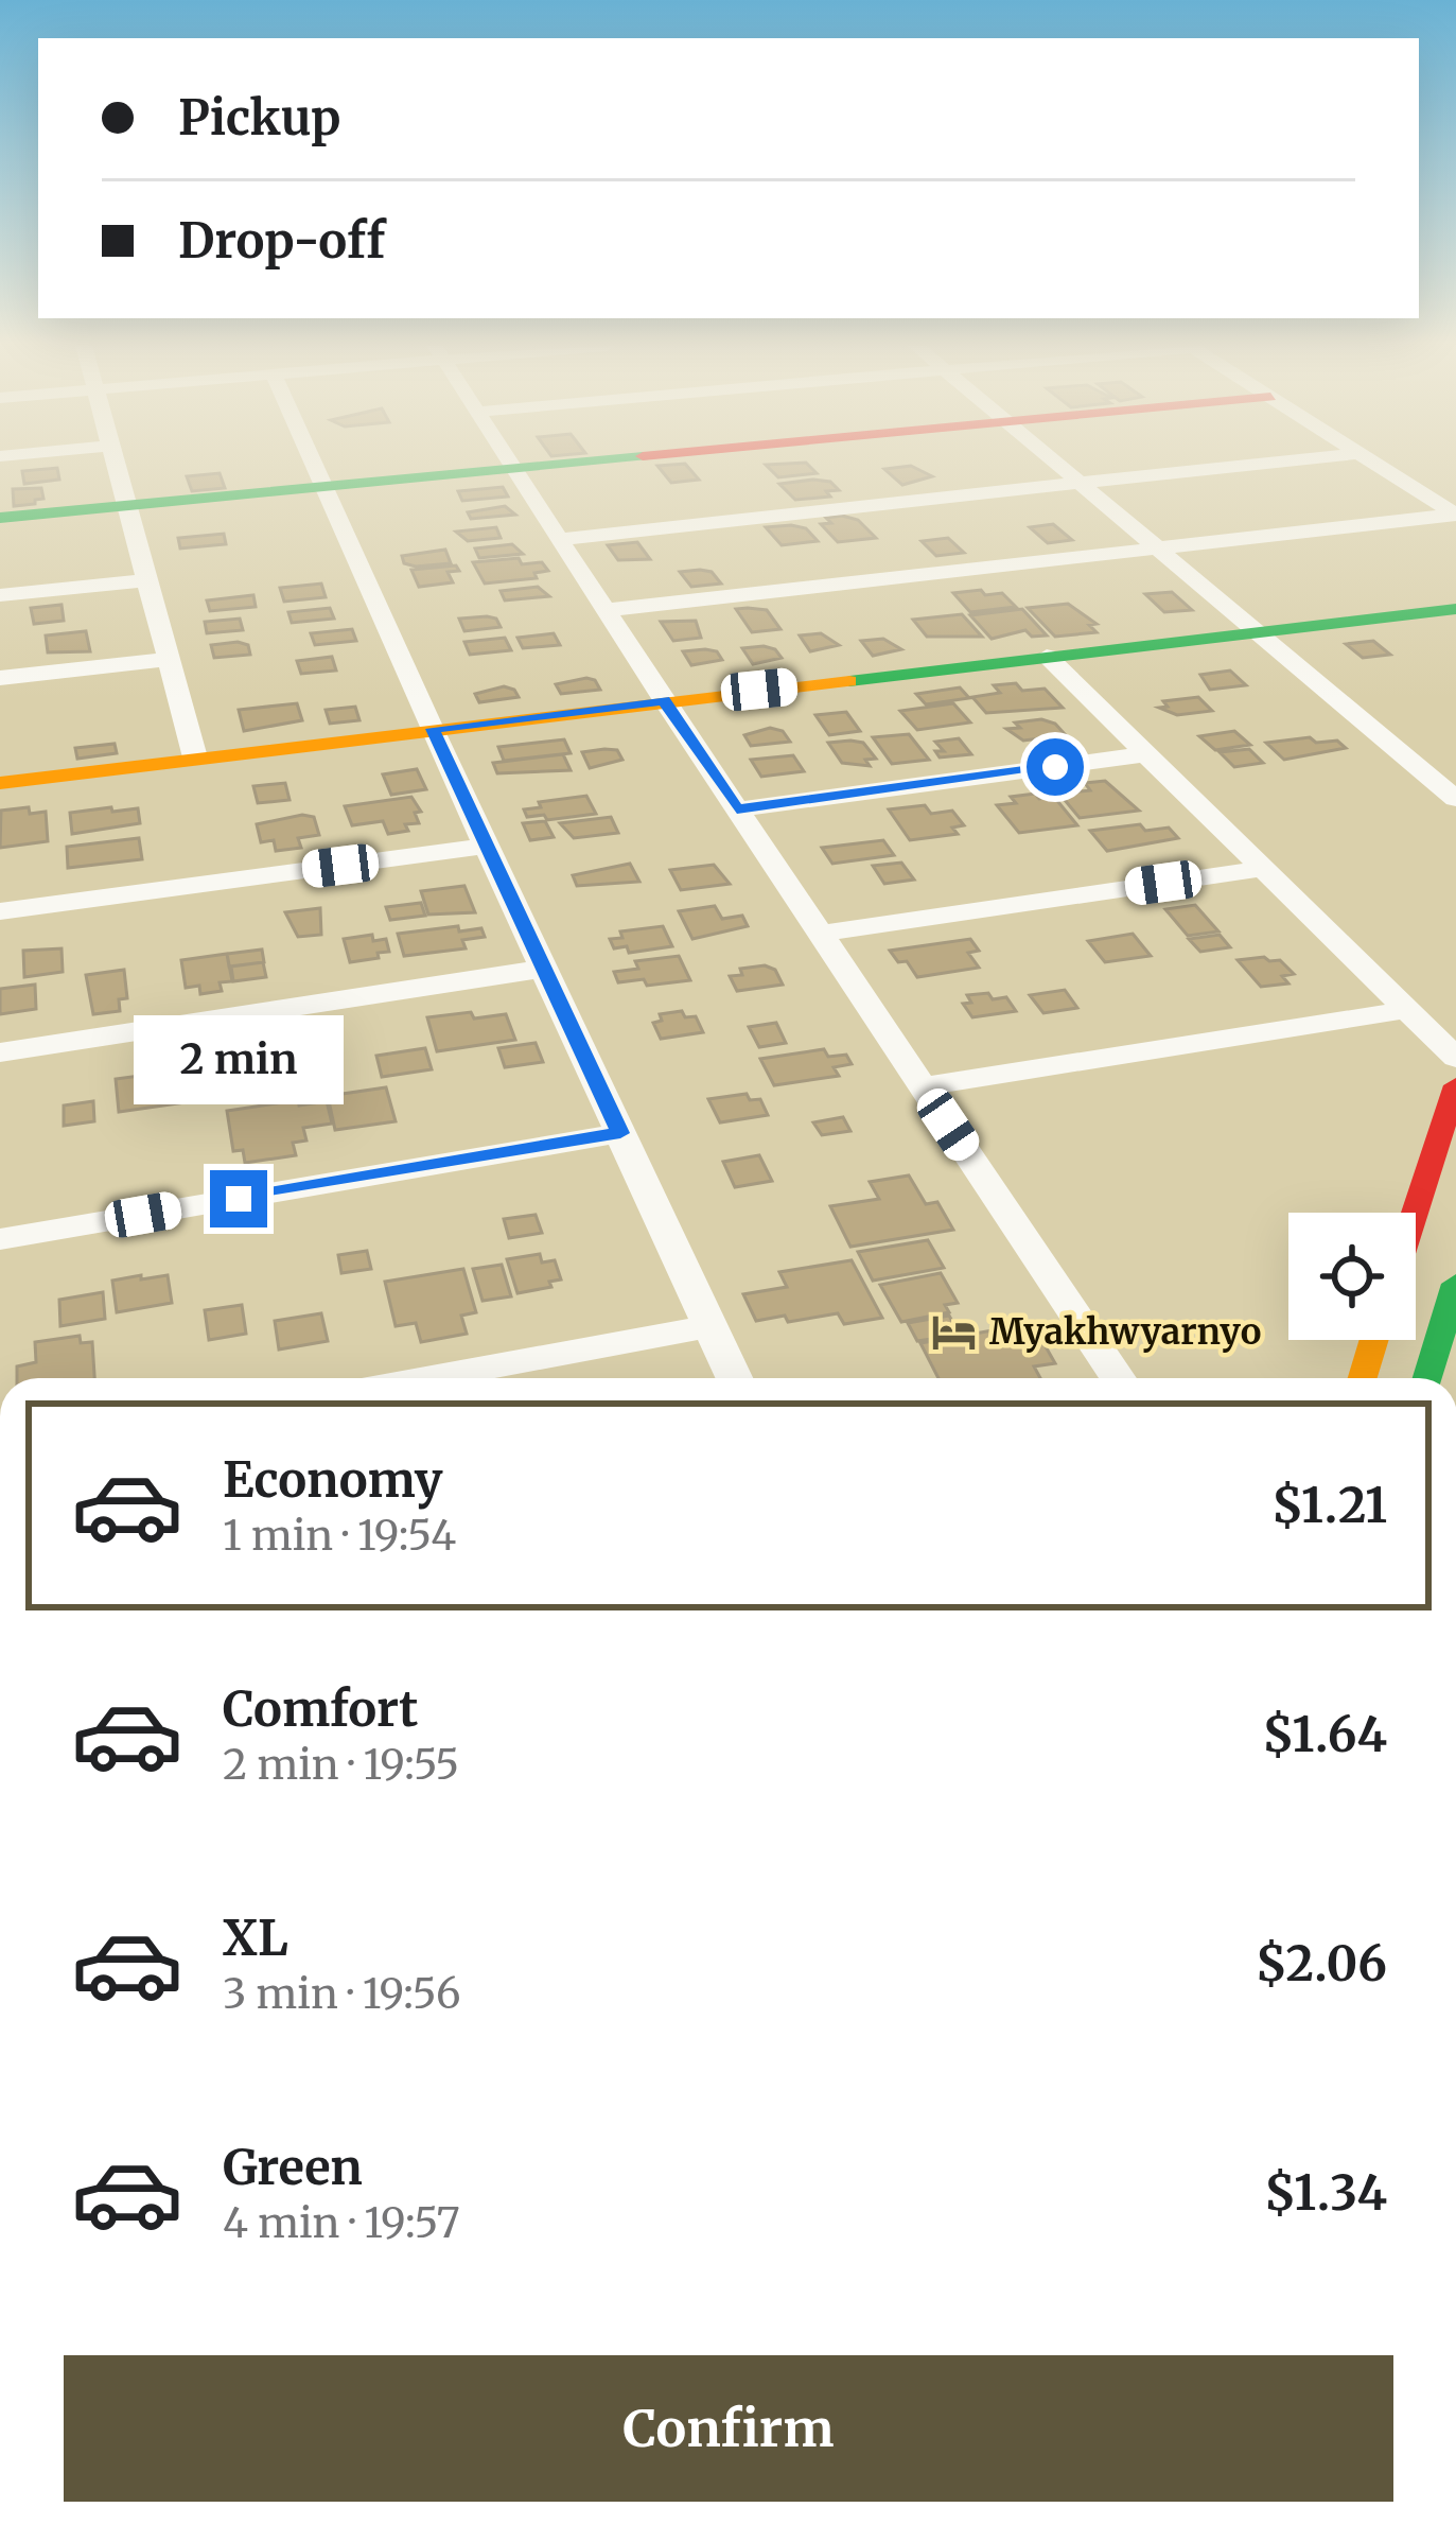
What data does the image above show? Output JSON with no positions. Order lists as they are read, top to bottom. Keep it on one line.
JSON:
{"places":{"hotel":["Myakhwyarnyo"]},"page":{"banner":["Pickup","Drop-off"],"bubble":"2 min","list":[{"name":"Economy","note":"1 min · 19:54","value":"$1.21"},{"name":"Comfort","note":"2 min · 19:55","value":"$1.64"},{"name":"XL","note":"3 min · 19:56","value":"$2.06"},{"name":"Green","note":"4 min · 19:57","value":"$1.34"}],"buttons":"Confirm"}}
